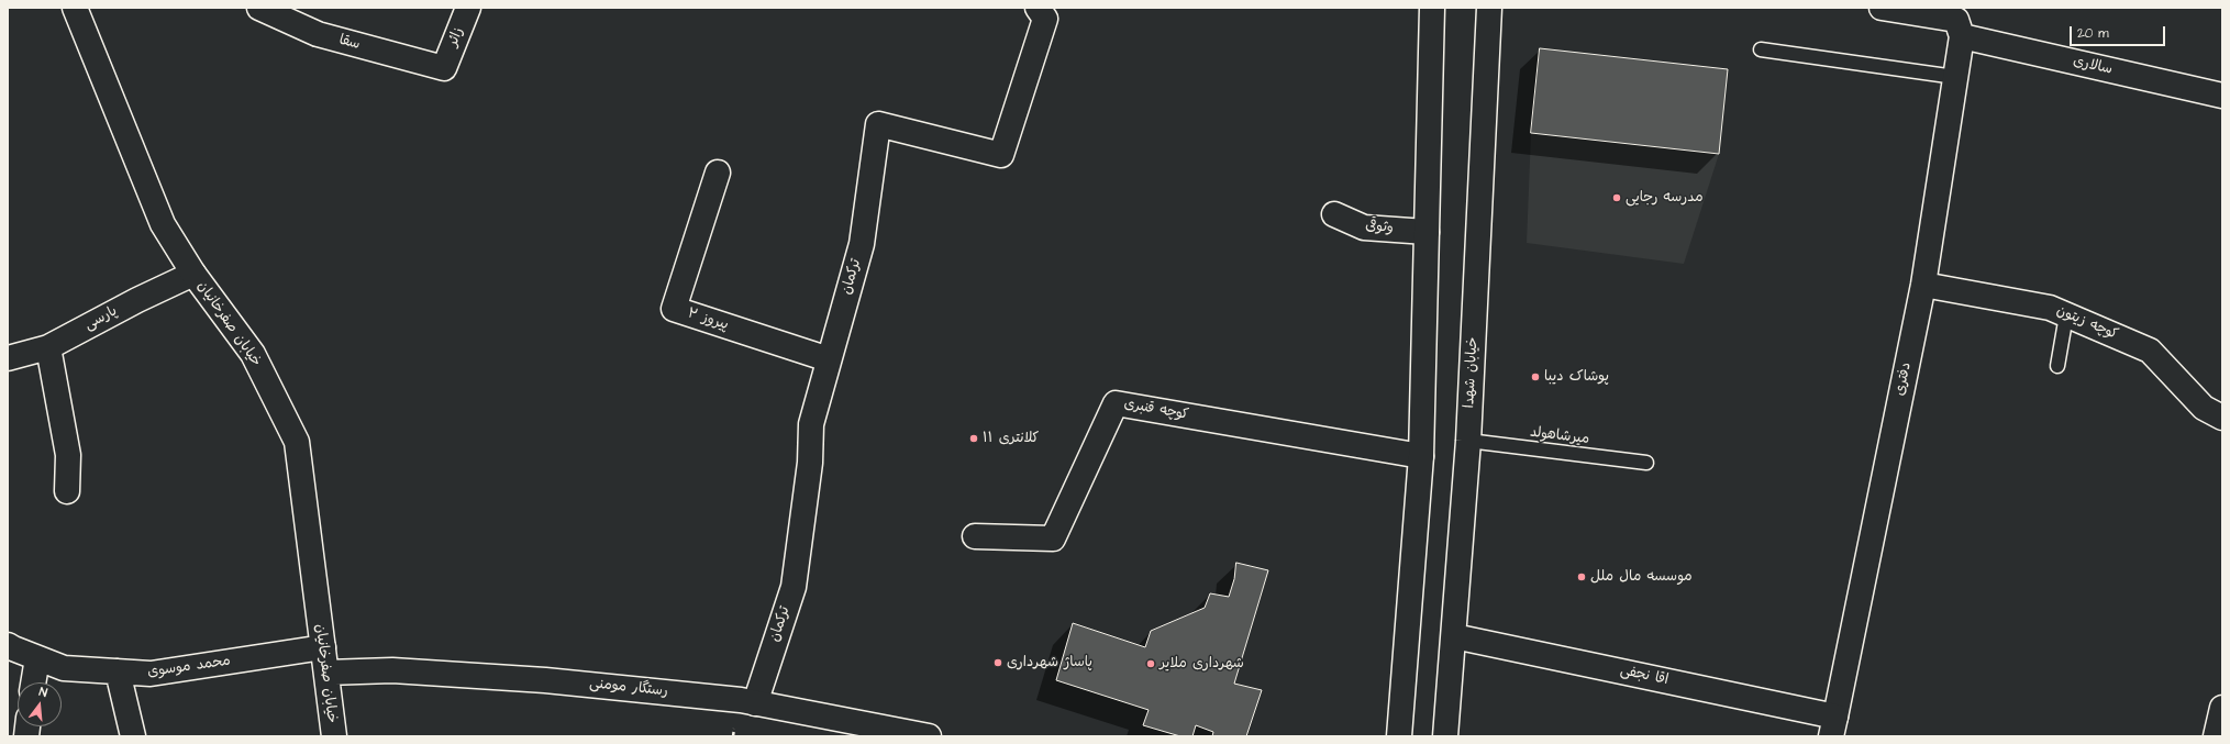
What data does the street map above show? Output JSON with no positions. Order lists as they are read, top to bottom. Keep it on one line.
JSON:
{"streets":{"street":["زائر","سقا","سالاری","وثوقی","ترکمان","پارسی","پیروز ۲","کوچه زیتون","خیابان صفرخانیان","خیابان شهدا","دفتری","کوچه قنبری","محمد موسوی","اقا نجفی","رستگار مومنی"],"lane":["میرشاهولد"]},"crossings":[["زائر","سقا"],["سالاری","دفتری"],["ترکمان","پیروز ۲"],["ترکمان","رستگار مومنی"],["پارسی","خیابان صفرخانیان"],["کوچه زیتون","دفتری"],["خیابان صفرخانیان","محمد موسوی"],["خیابان صفرخانیان","رستگار مومنی"],["خیابان شهدا","میرشاهولد"],["خیابان شهدا","اقا نجفی"],["دفتری","اقا نجفی"]],"places":["مدرسه رجایی","پوشاک دیبا","کلانتری ۱۱","موسسه مال ملل","پاساژ شهرداری","شهرداری ملایر"],"scale_bar":"20 m","north":"top"}
